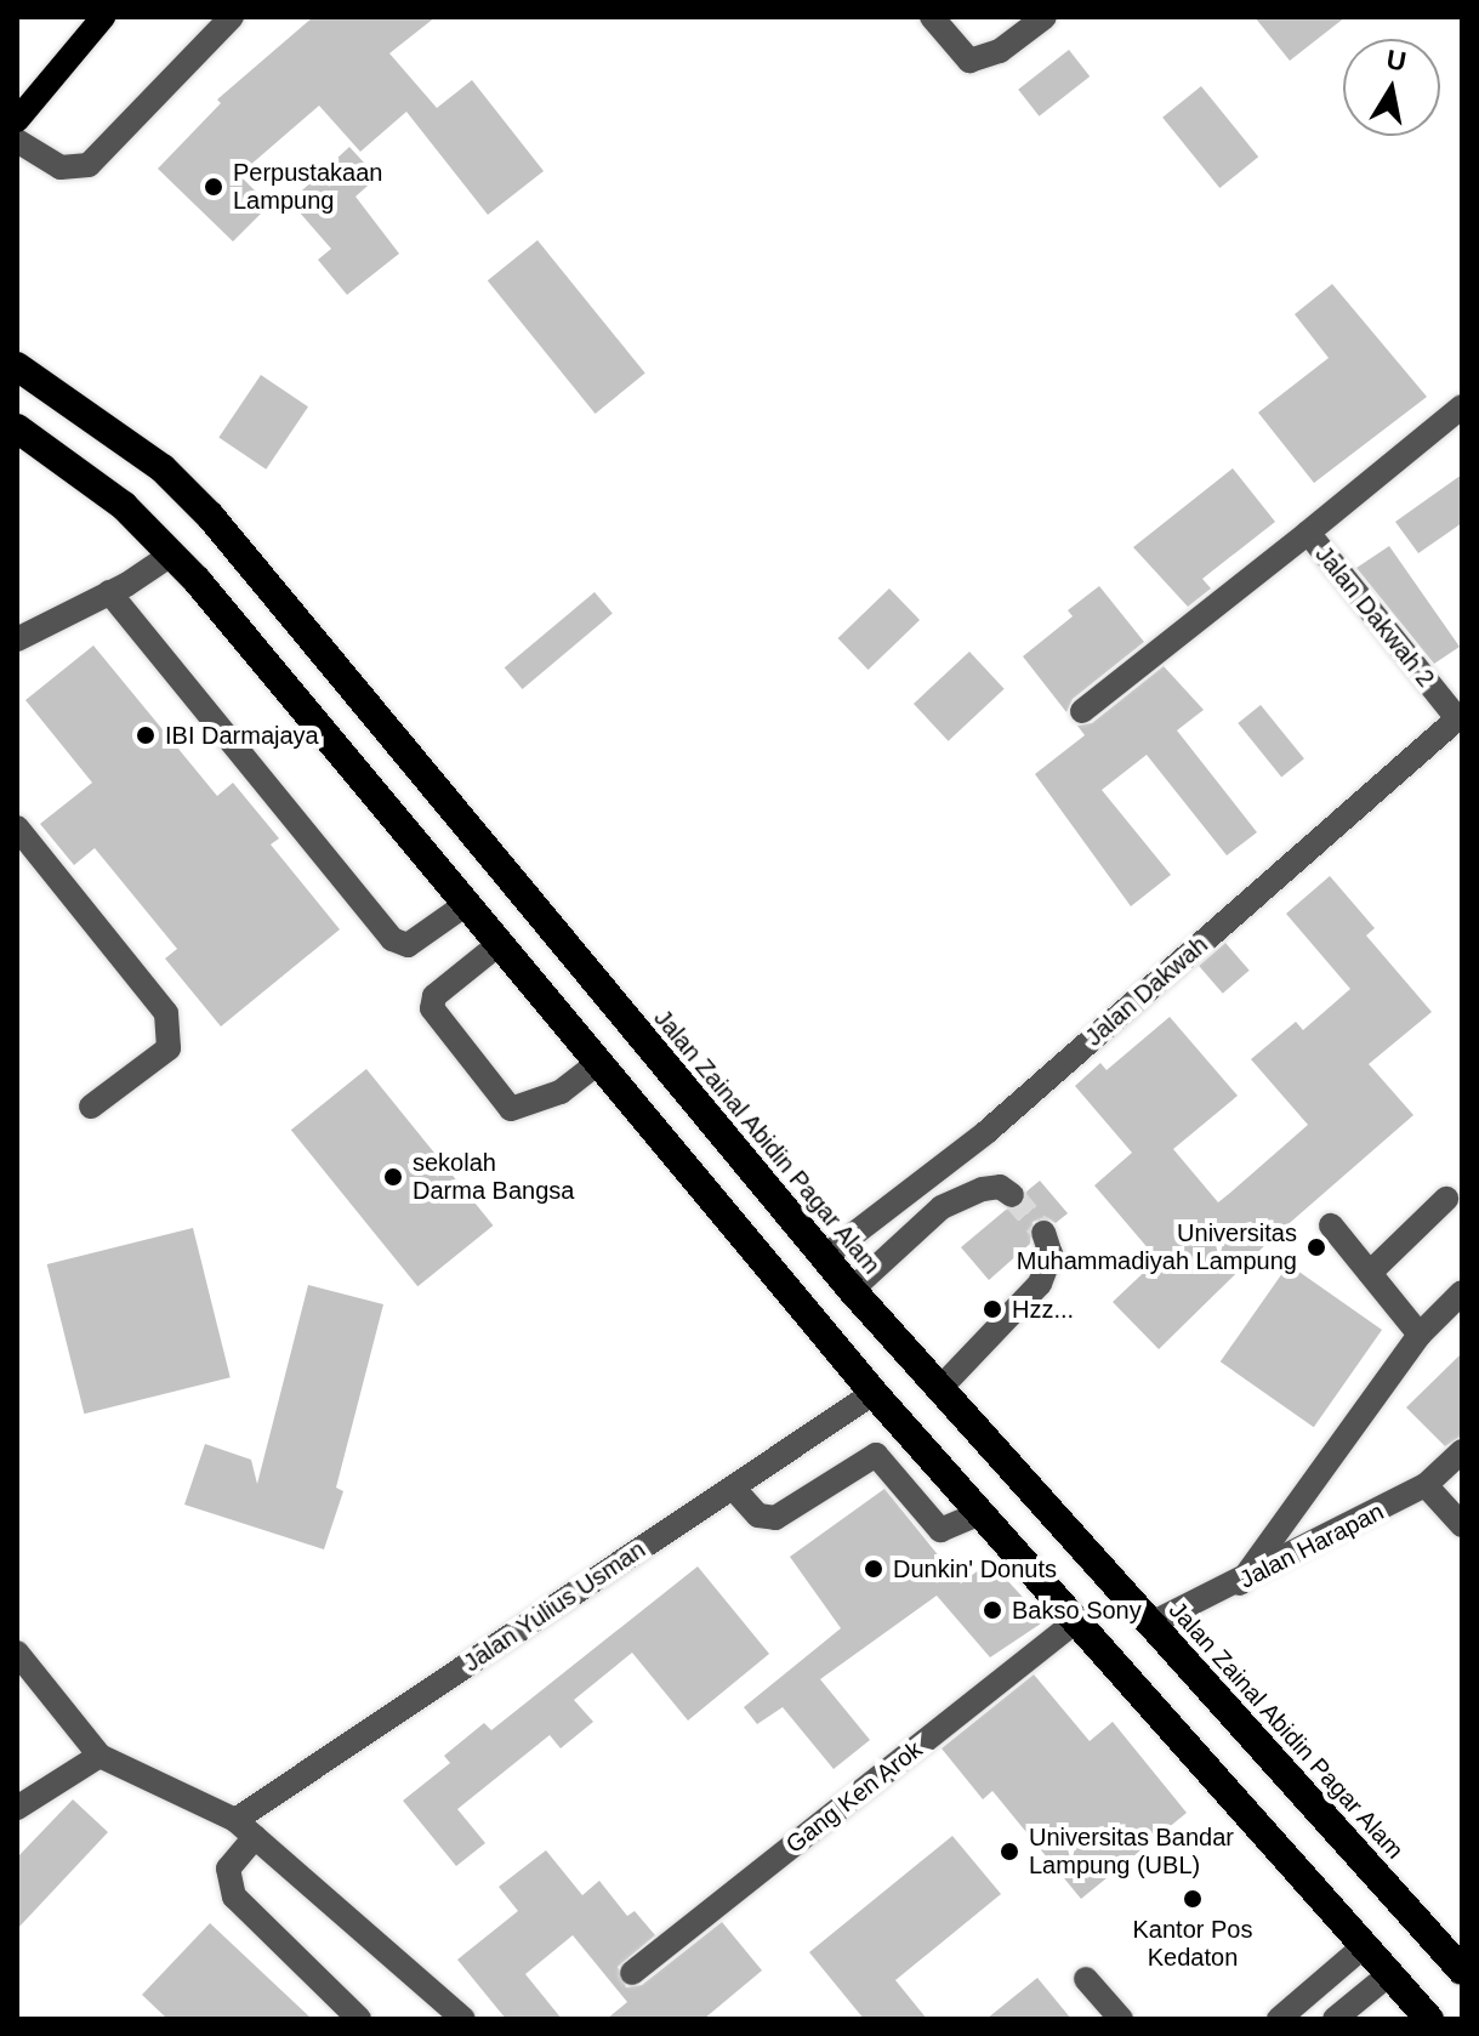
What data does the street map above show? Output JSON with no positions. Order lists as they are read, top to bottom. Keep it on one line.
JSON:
{"streets":{"highway":["Jalan Zainal Abidin Pagar Alam"],"street":["Jalan Dakwah 2","Jalan Dakwah","Jalan Harapan","Jalan Yulius Usman","Gang Ken Arok"]},"crossings":[["Jalan Dakwah 2","Jalan Dakwah"],["Jalan Dakwah","Jalan Zainal Abidin Pagar Alam"],["Jalan Zainal Abidin Pagar Alam","Jalan Harapan"]],"places":["Perpustakaan Lampung","IBI Darmajaya","sekolah Darma Bangsa","Universitas Muhammadiyah Lampung","Hzz...","Dunkin' Donuts","Bakso Sony","Universitas Bandar Lampung (UBL)","Kantor Pos Kedaton"],"north":"top"}
